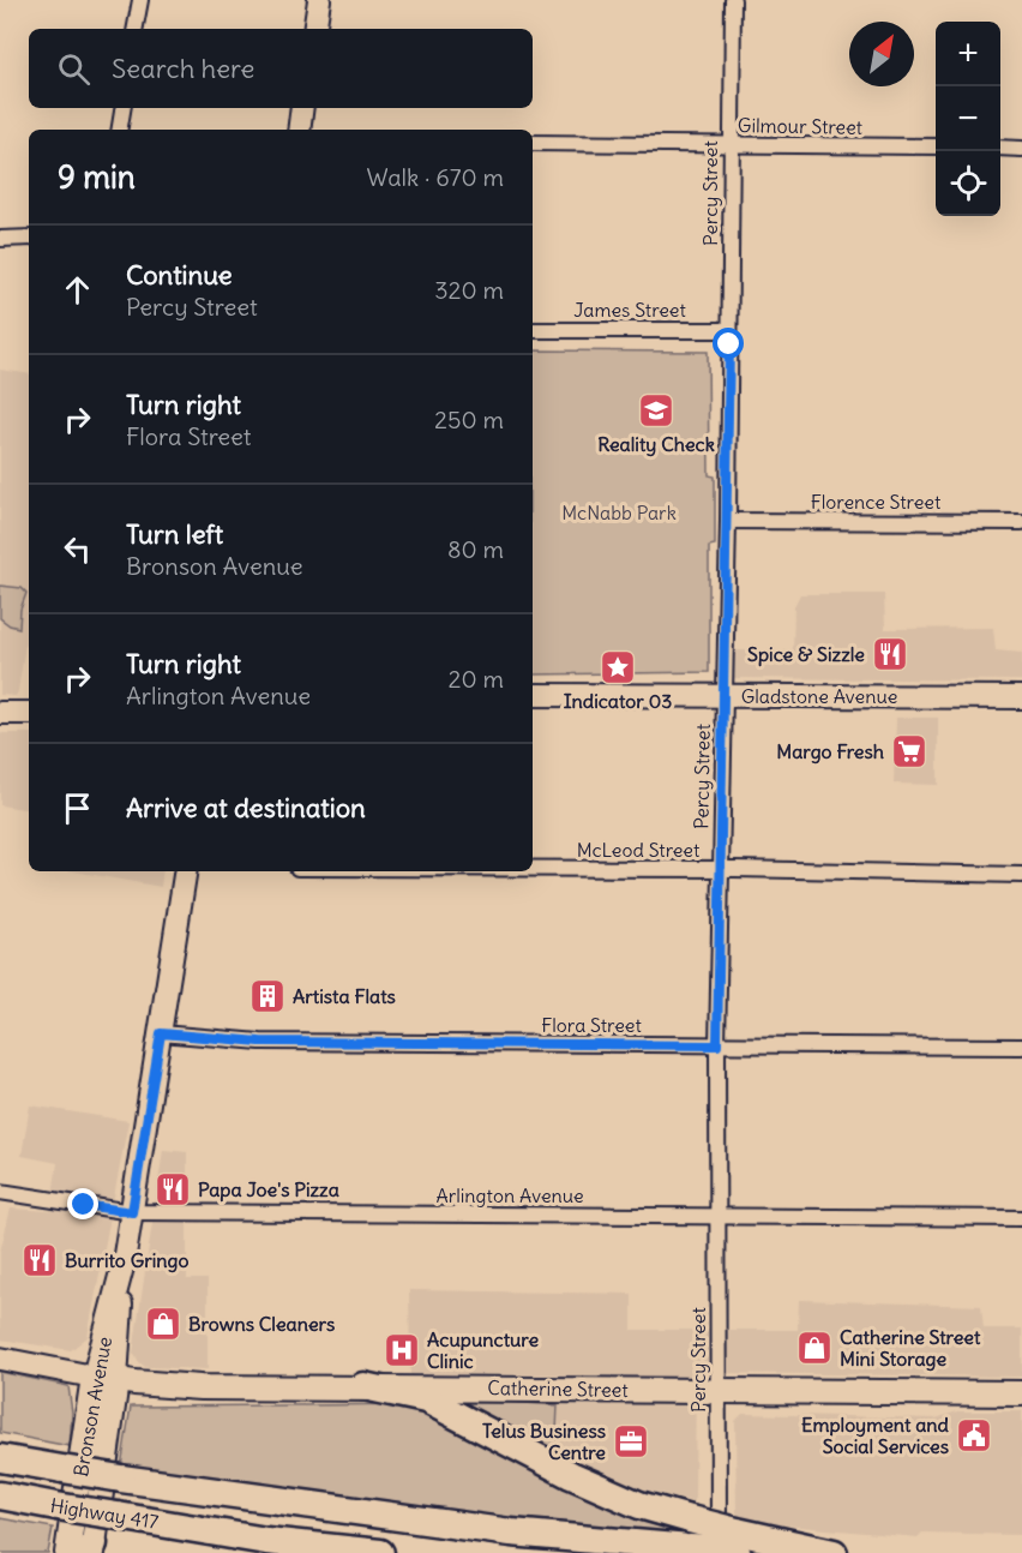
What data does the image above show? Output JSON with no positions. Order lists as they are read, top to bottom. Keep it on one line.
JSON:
{"streets":{"highway":["Highway 417"],"main road":["Gladstone Avenue","Catherine Street","Bronson Avenue"],"street":["Gilmour Street","Percy Street","James Street","Florence Street","McLeod Street","Flora Street","Arlington Avenue"]},"crossings":[["Gilmour Street","Percy Street"],["Percy Street","James Street"],["Percy Street","Florence Street"],["Percy Street","Gladstone Avenue"],["Percy Street","McLeod Street"],["Percy Street","Flora Street"],["Percy Street","Arlington Avenue"],["Percy Street","Catherine Street"],["Flora Street","Bronson Avenue"],["Arlington Avenue","Bronson Avenue"],["Catherine Street","Bronson Avenue"]],"parks":["McNabb Park"],"places":{"school or university":["Reality Check"],"restaurant":["Spice & Sizzle","Papa Joe's Pizza","Burrito Gringo"],"place":["Indicator 03"],"supermarket":["Margo Fresh"],"building":["Artista Flats"],"shop":["Browns Cleaners","Catherine Street Mini Storage"],"hospital":["Acupuncture Clinic"],"public building":["Employment and Social Services"],"office":["Telus Business Centre"]},"north":"top right","page":{"map_buttons":["+","−"],"search":"Search here","heading":["9 min","Walk · 670 m"],"list":[["Continue","Percy Street","320 m"],["Turn right","Flora Street","250 m"],["Turn left","Bronson Avenue","80 m"],["Turn right","Arlington Avenue","20 m"],"Arrive at destination"]}}
